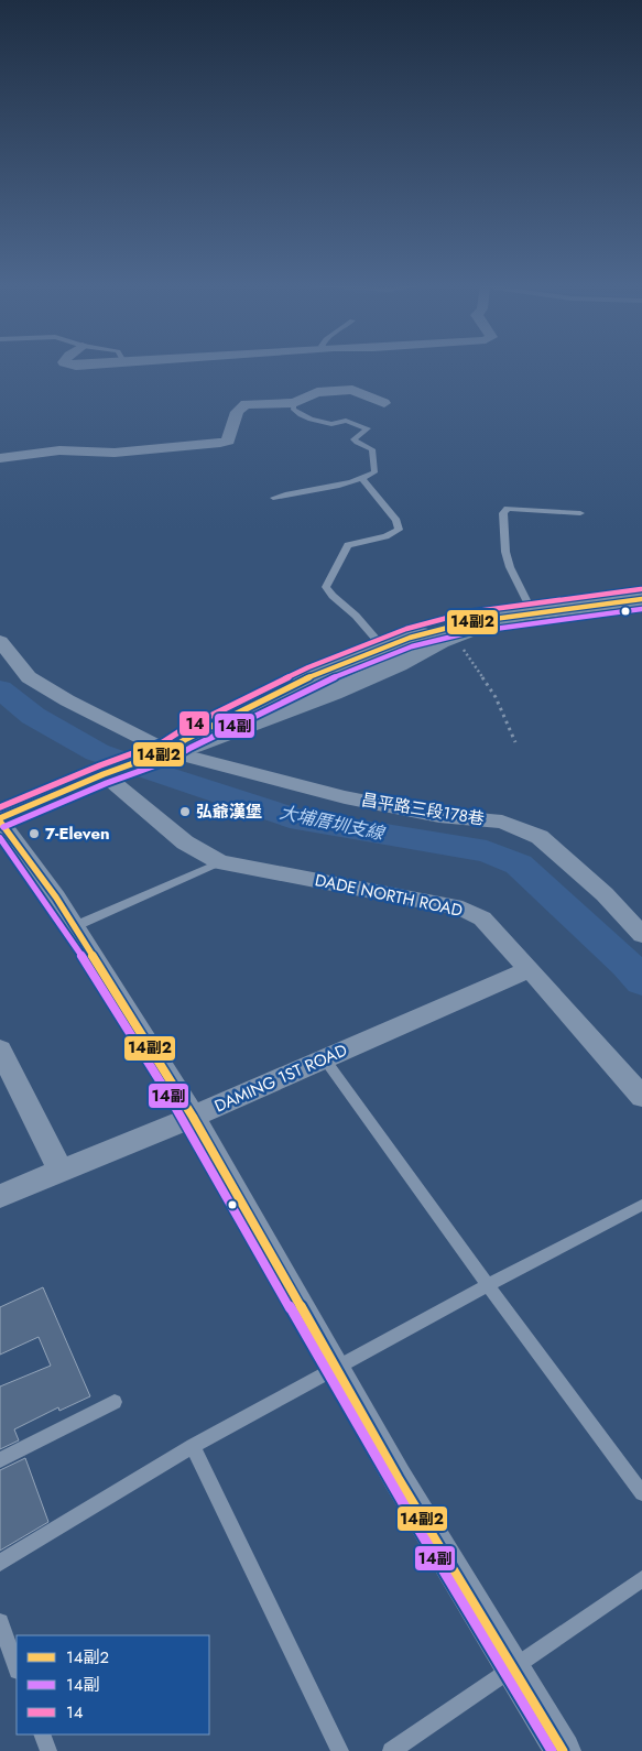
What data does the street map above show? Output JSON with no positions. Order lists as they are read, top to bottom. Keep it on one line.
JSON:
{"streets":{"street":["昌平路三段178巷","DADE NORTH ROAD","DAMING 1ST ROAD"]},"crossings":[["DADE NORTH ROAD","DAMING 1ST ROAD"]],"water":["大埔厝圳支線"],"places":["弘爺漢堡","7-Eleven"],"lines":["transit line 14","transit line 14副2","transit line 14副"],"legend":["14副2","14副","14"]}
